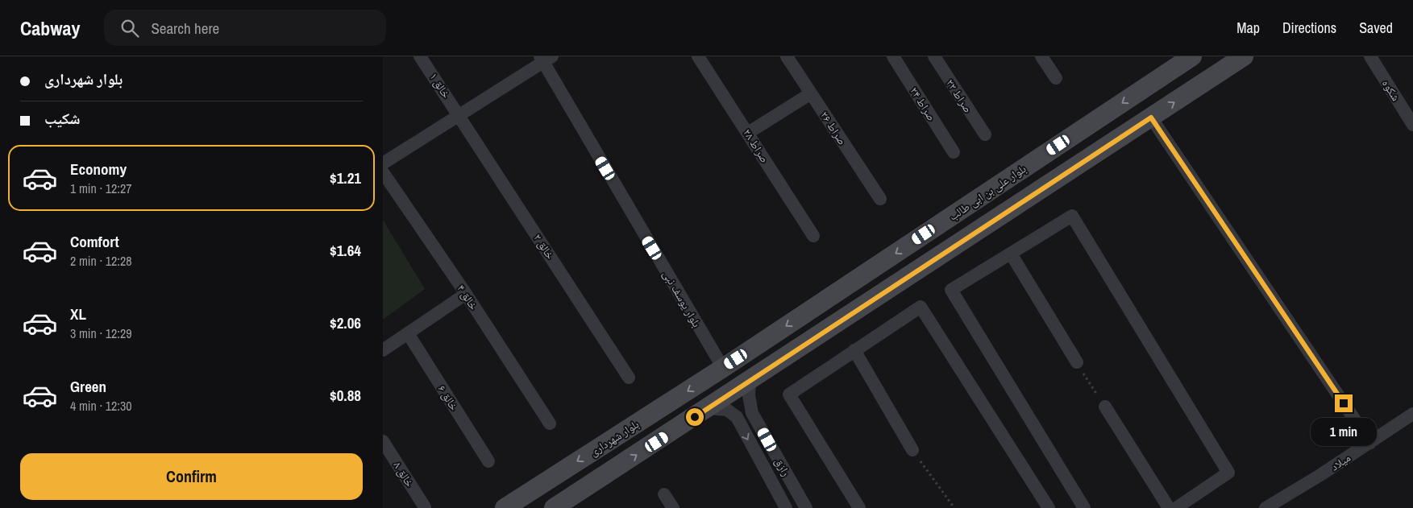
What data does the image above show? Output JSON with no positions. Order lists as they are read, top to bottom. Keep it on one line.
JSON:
{"streets":{"main road":["بلوار علی بن ابی طالب","بلوار شهرداری"],"street":["خالق ۱","شکوه","صراط ۲۲","صراط ۲۴","صراط ۲۶","صراط ۲۸","خالق ۲","خالق ۴","بلوار یوسف نبی","خالق ۶","میلاد","رازق","خالق ۸"]},"crossings":[["خالق ۱","خالق ۲"],["بلوار علی بن ابی طالب","بلوار یوسف نبی"],["بلوار علی بن ابی طالب","بلوار شهرداری"],["بلوار یوسف نبی","بلوار شهرداری"]],"page":{"header":"Cabway","search":"Search here","nav":["Map","Directions","Saved"],"banner":["بلوار شهرداری","شکیب"],"list":[{"name":"Economy","note":"1 min · 12:27","value":"$1.21"},{"name":"Comfort","note":"2 min · 12:28","value":"$1.64"},{"name":"XL","note":"3 min · 12:29","value":"$2.06"},{"name":"Green","note":"4 min · 12:30","value":"$0.88"}],"bubble":"1 min","buttons":"Confirm"}}
